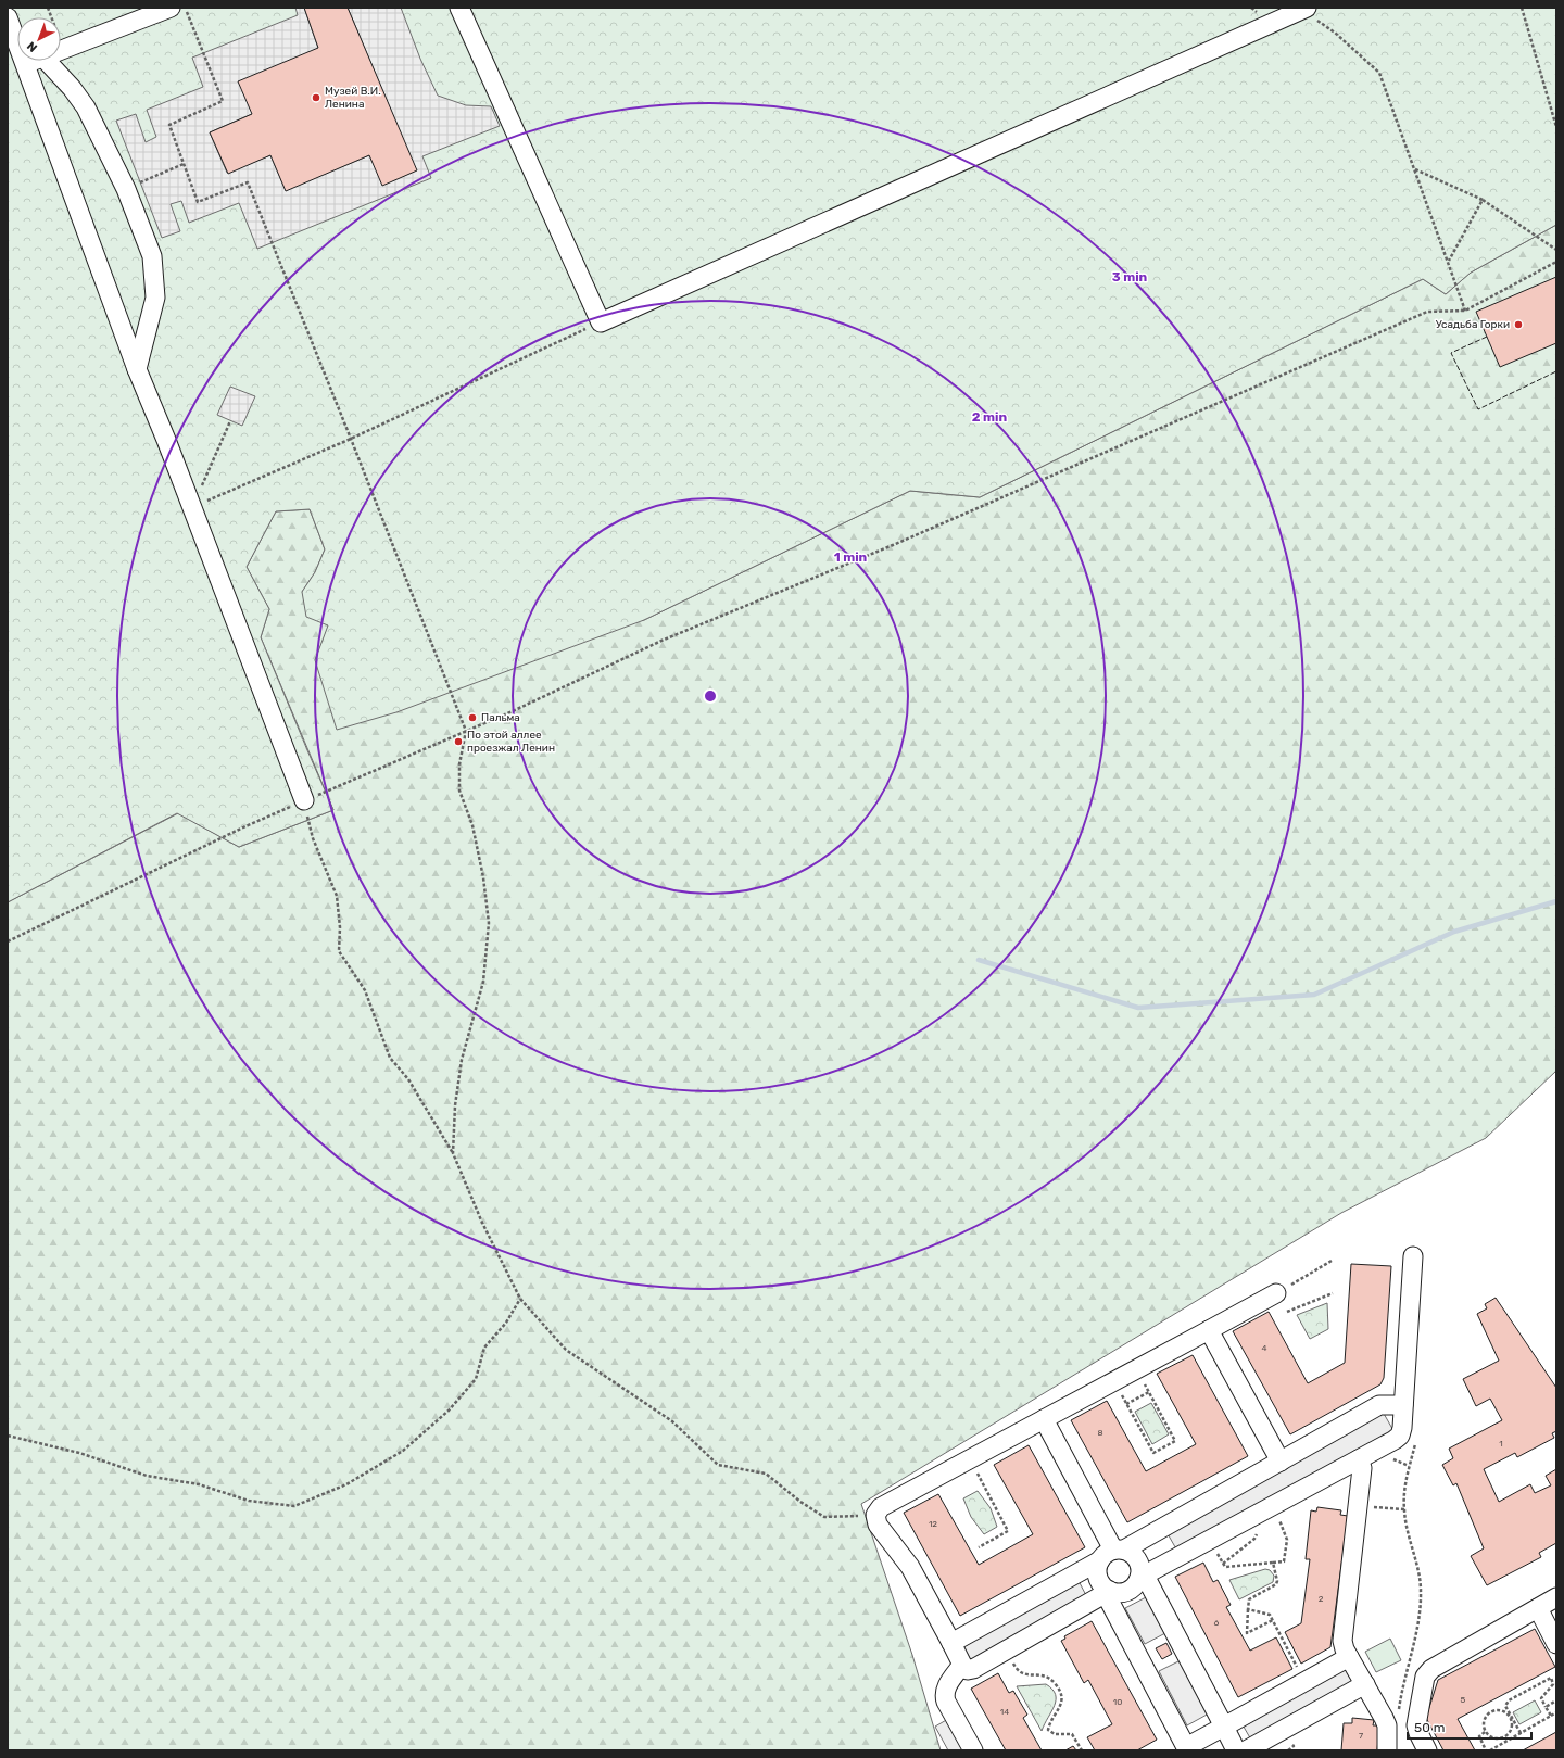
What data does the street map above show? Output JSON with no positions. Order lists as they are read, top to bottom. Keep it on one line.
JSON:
{"places":["Музей В.И. Ленина","Усадьба Горки","Пальма","По этой аллее проезжал Ленин"],"house_numbers":["4","8","1","12","2","6","5","10","14","7"],"scale_bar":"50 m","north":"bottom left","rings":["3 min","2 min","1 min"]}
